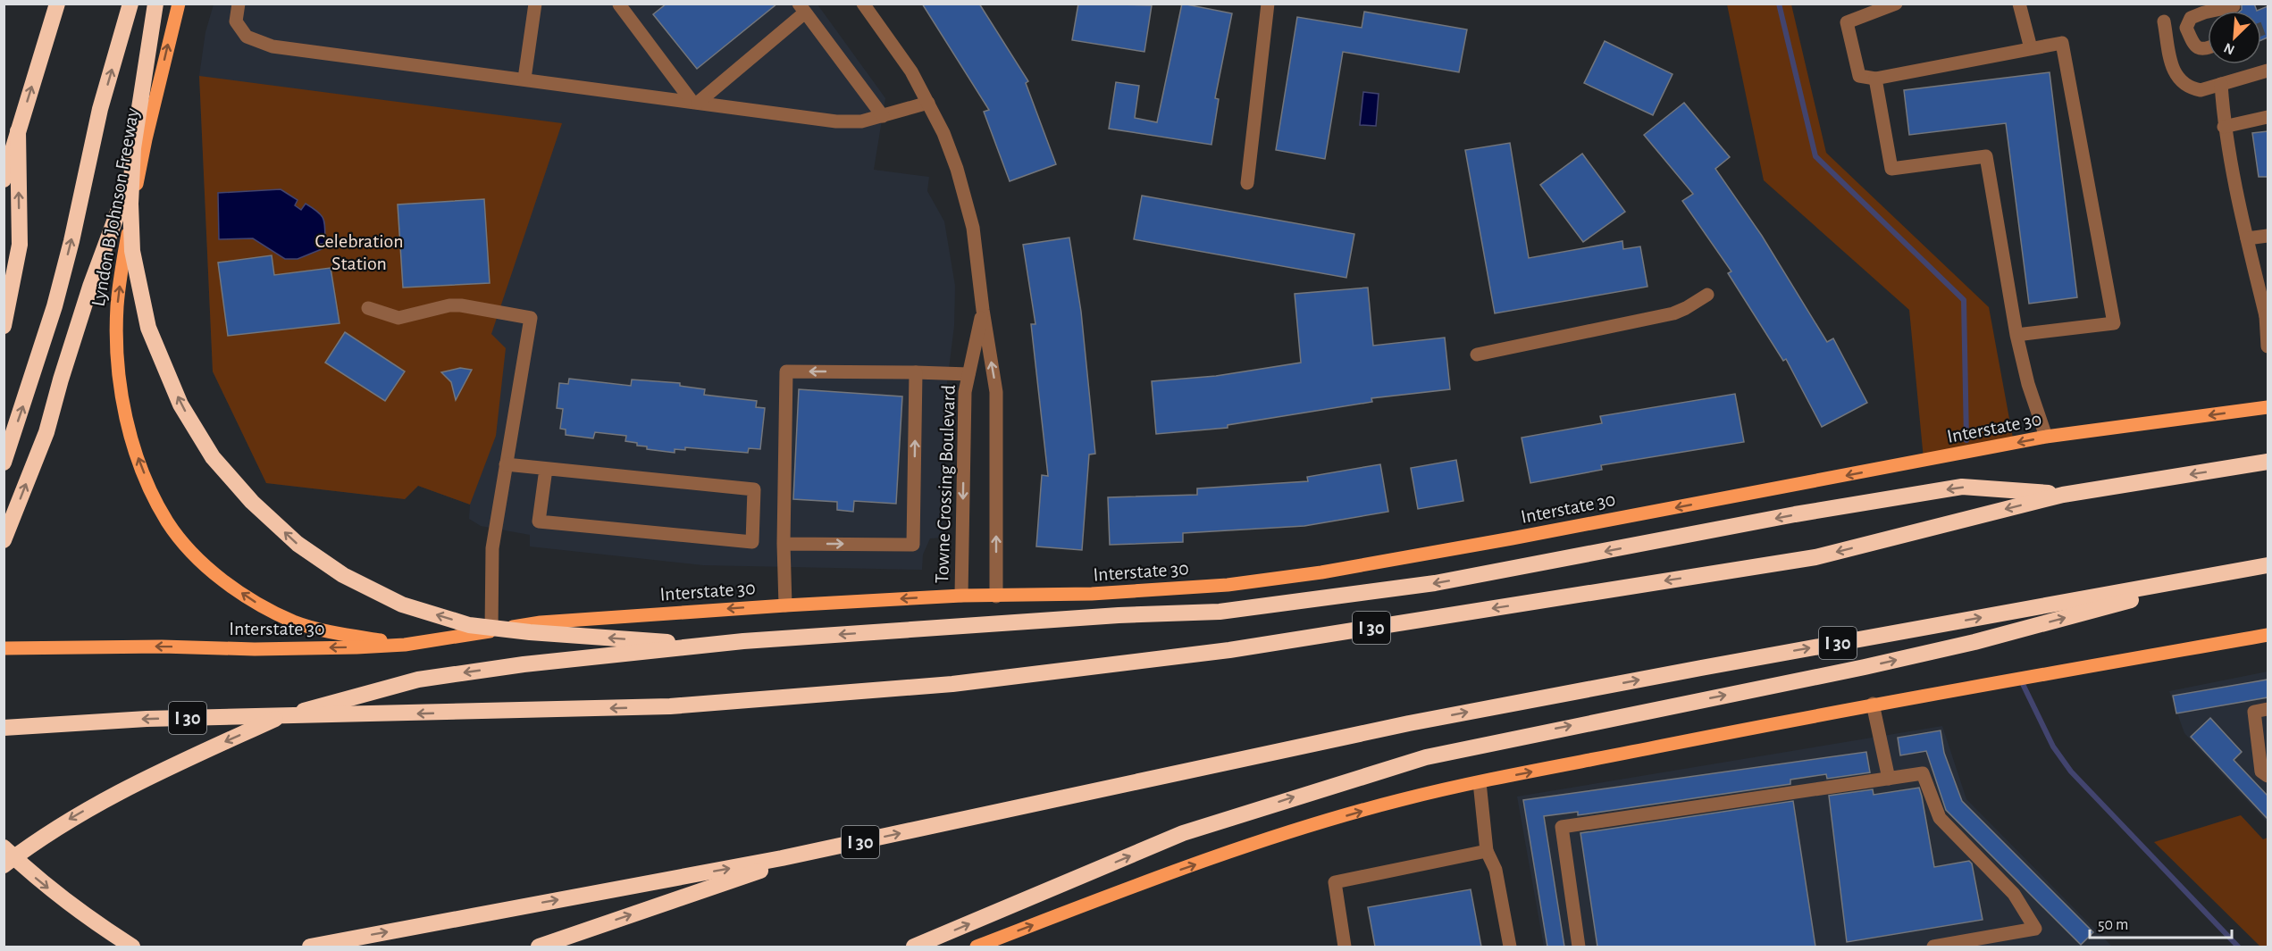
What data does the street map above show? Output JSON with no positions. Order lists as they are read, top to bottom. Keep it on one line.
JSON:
{"streets":{"highway":["I 30"],"main road":["Lyndon B Johnson Freeway","Interstate 30"],"street":["Towne Crossing Boulevard"]},"crossings":[["Lyndon B Johnson Freeway","Interstate 30"],["Interstate 30","Towne Crossing Boulevard"]],"one_way":["Lyndon B Johnson Freeway","Interstate 30"],"parks":["Celebration Station"],"scale_bar":"50 m","north":"bottom left"}
